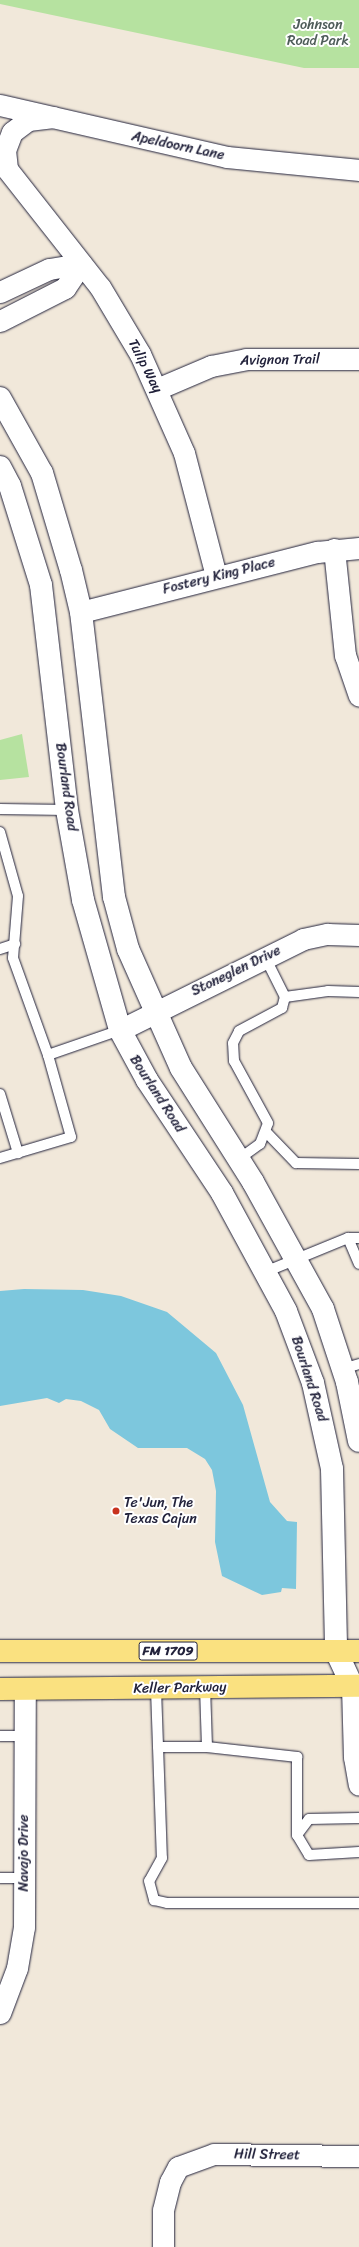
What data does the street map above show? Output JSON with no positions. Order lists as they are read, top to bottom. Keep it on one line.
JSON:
{"streets":{"main road":["Bourland Road","FM 1709","Keller Parkway"],"street":["Apeldoorn Lane","Avignon Trail","Tulip Way","Fostery King Place","Stoneglen Drive","Navajo Drive","Hill Street"]},"crossings":[["Apeldoorn Lane","Tulip Way"],["Avignon Trail","Tulip Way"],["Tulip Way","Fostery King Place"],["Bourland Road","Stoneglen Drive"],["Bourland Road","FM 1709"],["Bourland Road","Keller Parkway"],["Keller Parkway","Navajo Drive"]],"parks":["Johnson Road Park"],"places":["Te'Jun, The Texas Cajun"]}
